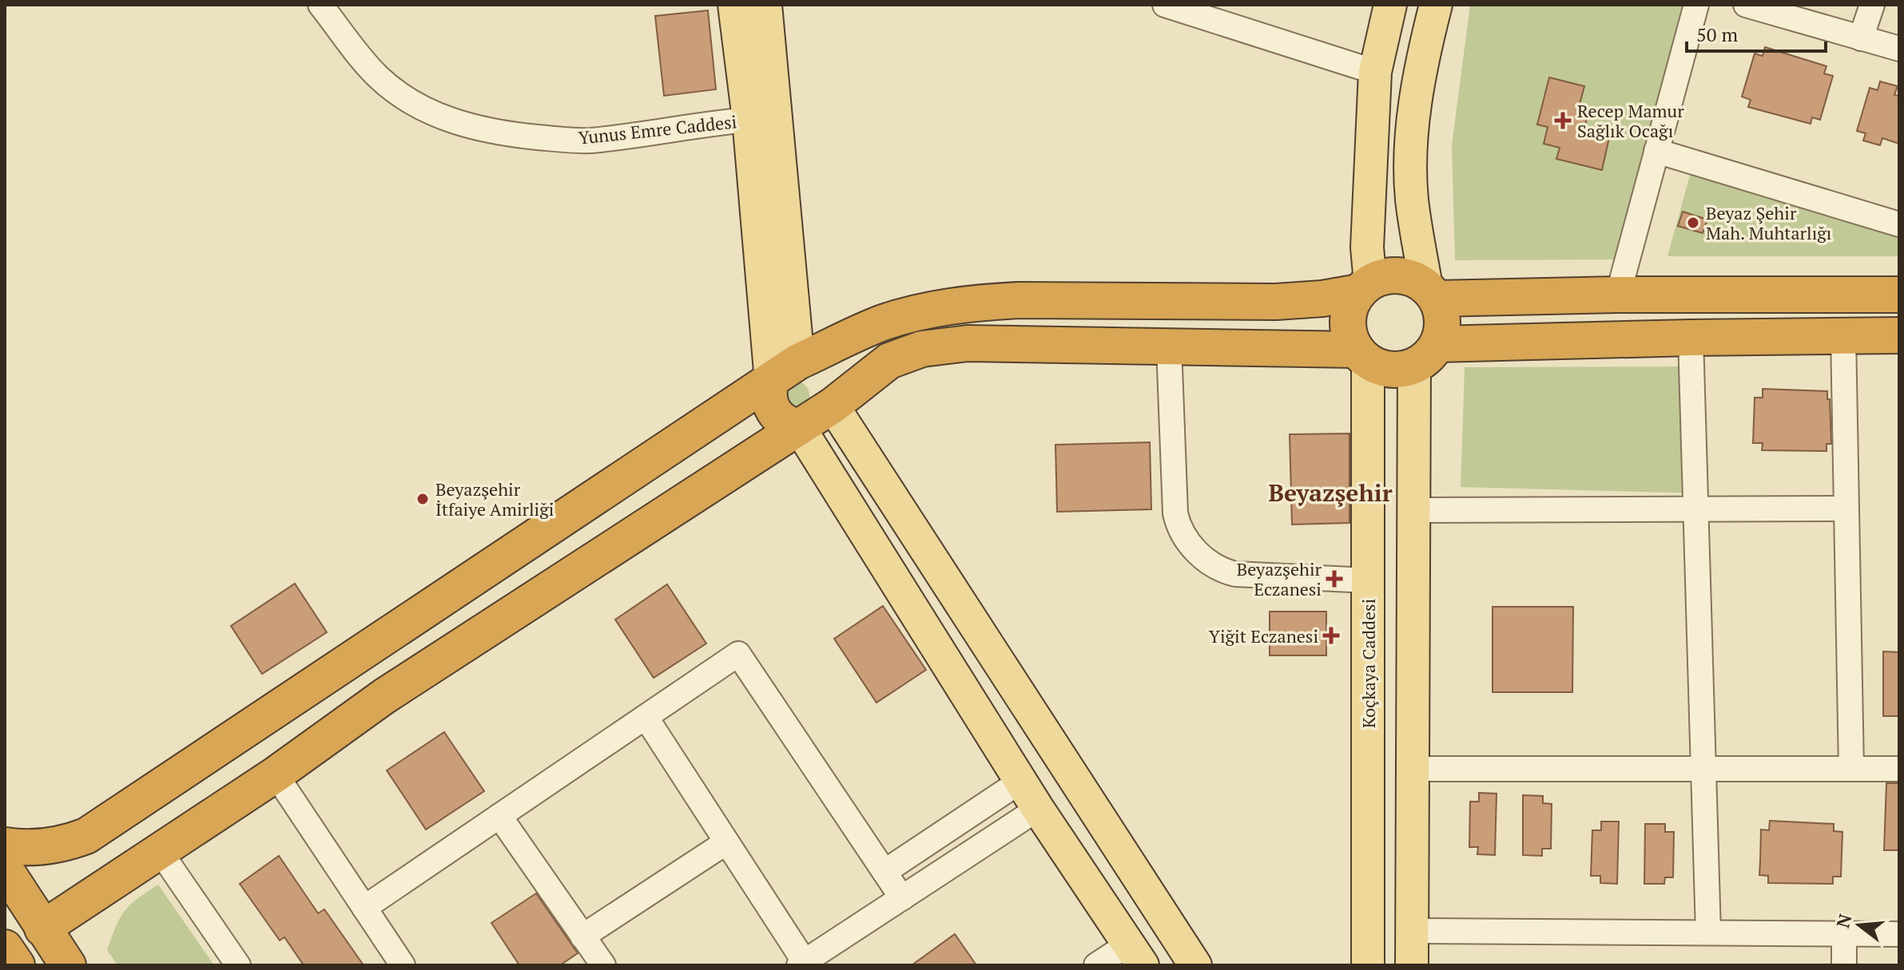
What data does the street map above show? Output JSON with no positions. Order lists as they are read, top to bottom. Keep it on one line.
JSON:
{"streets":{"main road":["Koçkaya Caddesi"],"street":["Yunus Emre Caddesi"]},"districts":["Beyazşehir"],"places":{"health":["Recep Mamur Sağlık Ocağı","Beyazşehir Eczanesi","Yiğit Eczanesi"],"other":["Beyaz Şehir Mah. Muhtarlığı","Beyazşehir İtfaiye Amirliği"]},"scale_bar":"50 m","north":"left"}
